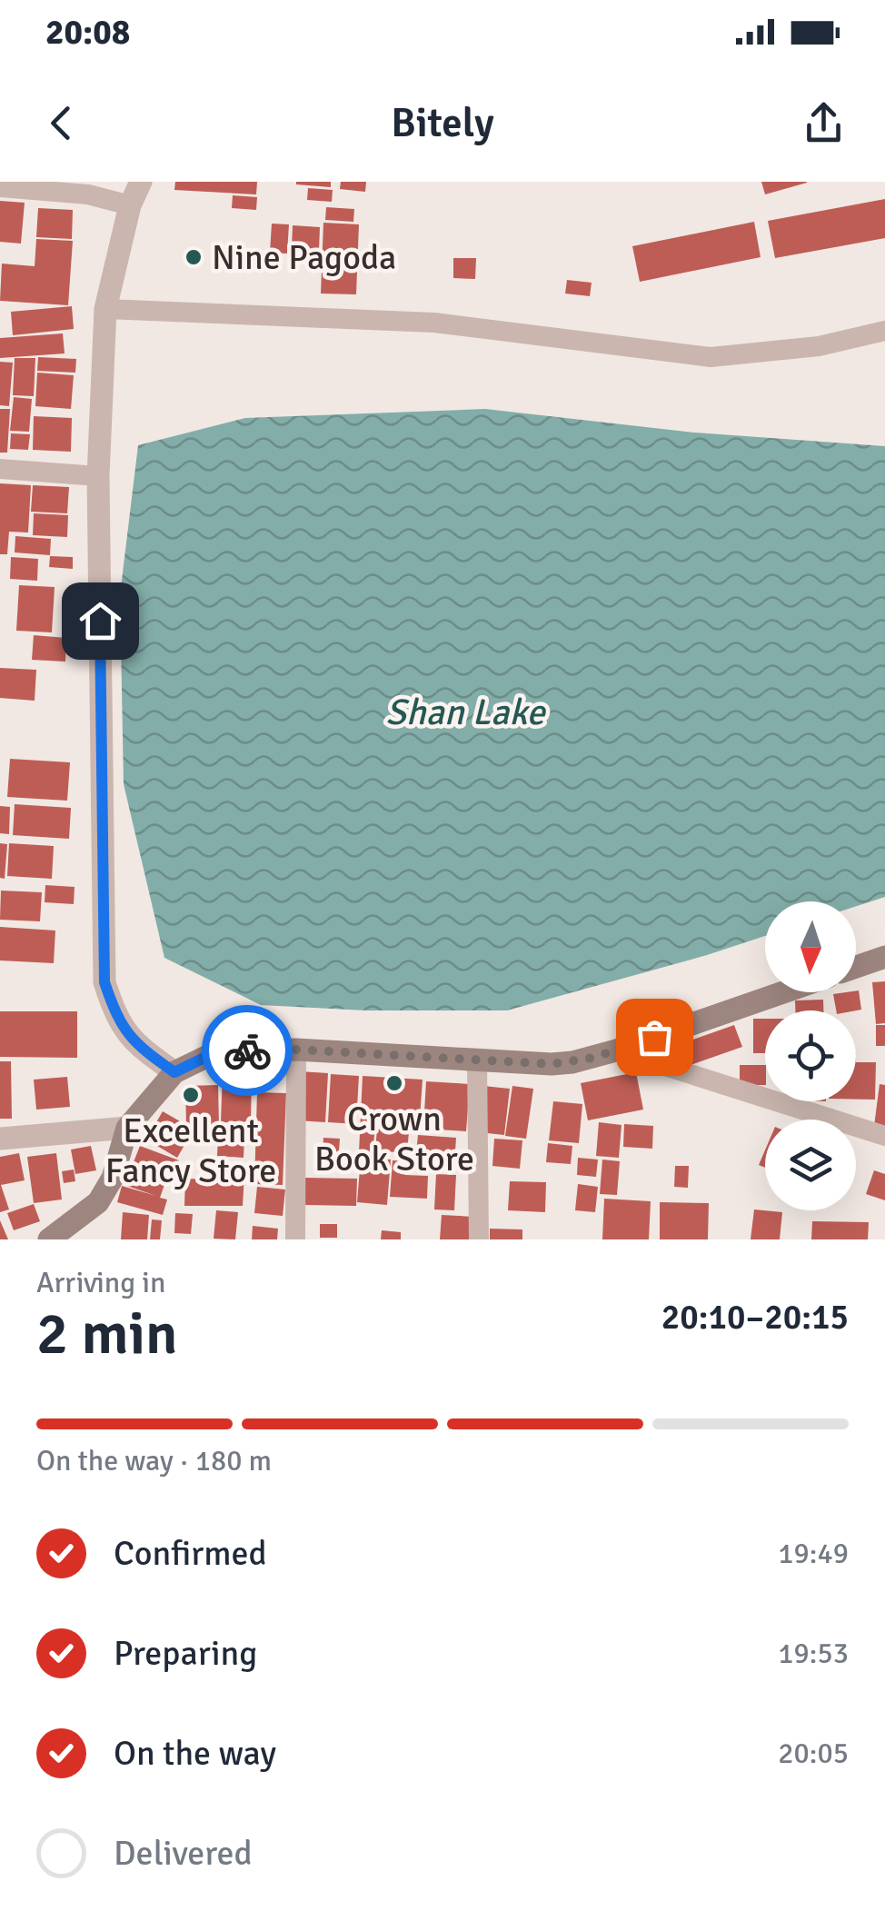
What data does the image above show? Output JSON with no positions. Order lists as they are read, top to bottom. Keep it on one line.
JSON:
{"water":["Shan Lake"],"places":["Nine Pagoda","Crown Book Store","Excellent Fancy Store"],"north":"bottom","page":{"status":"20:08","header":"Bitely","heading":["2 min","Arriving in","20:10–20:15"],"bar":"On the way · 180 m","list":[["Confirmed","19:49"],["Preparing","19:53"],["On the way","20:05"],"Delivered"]}}
